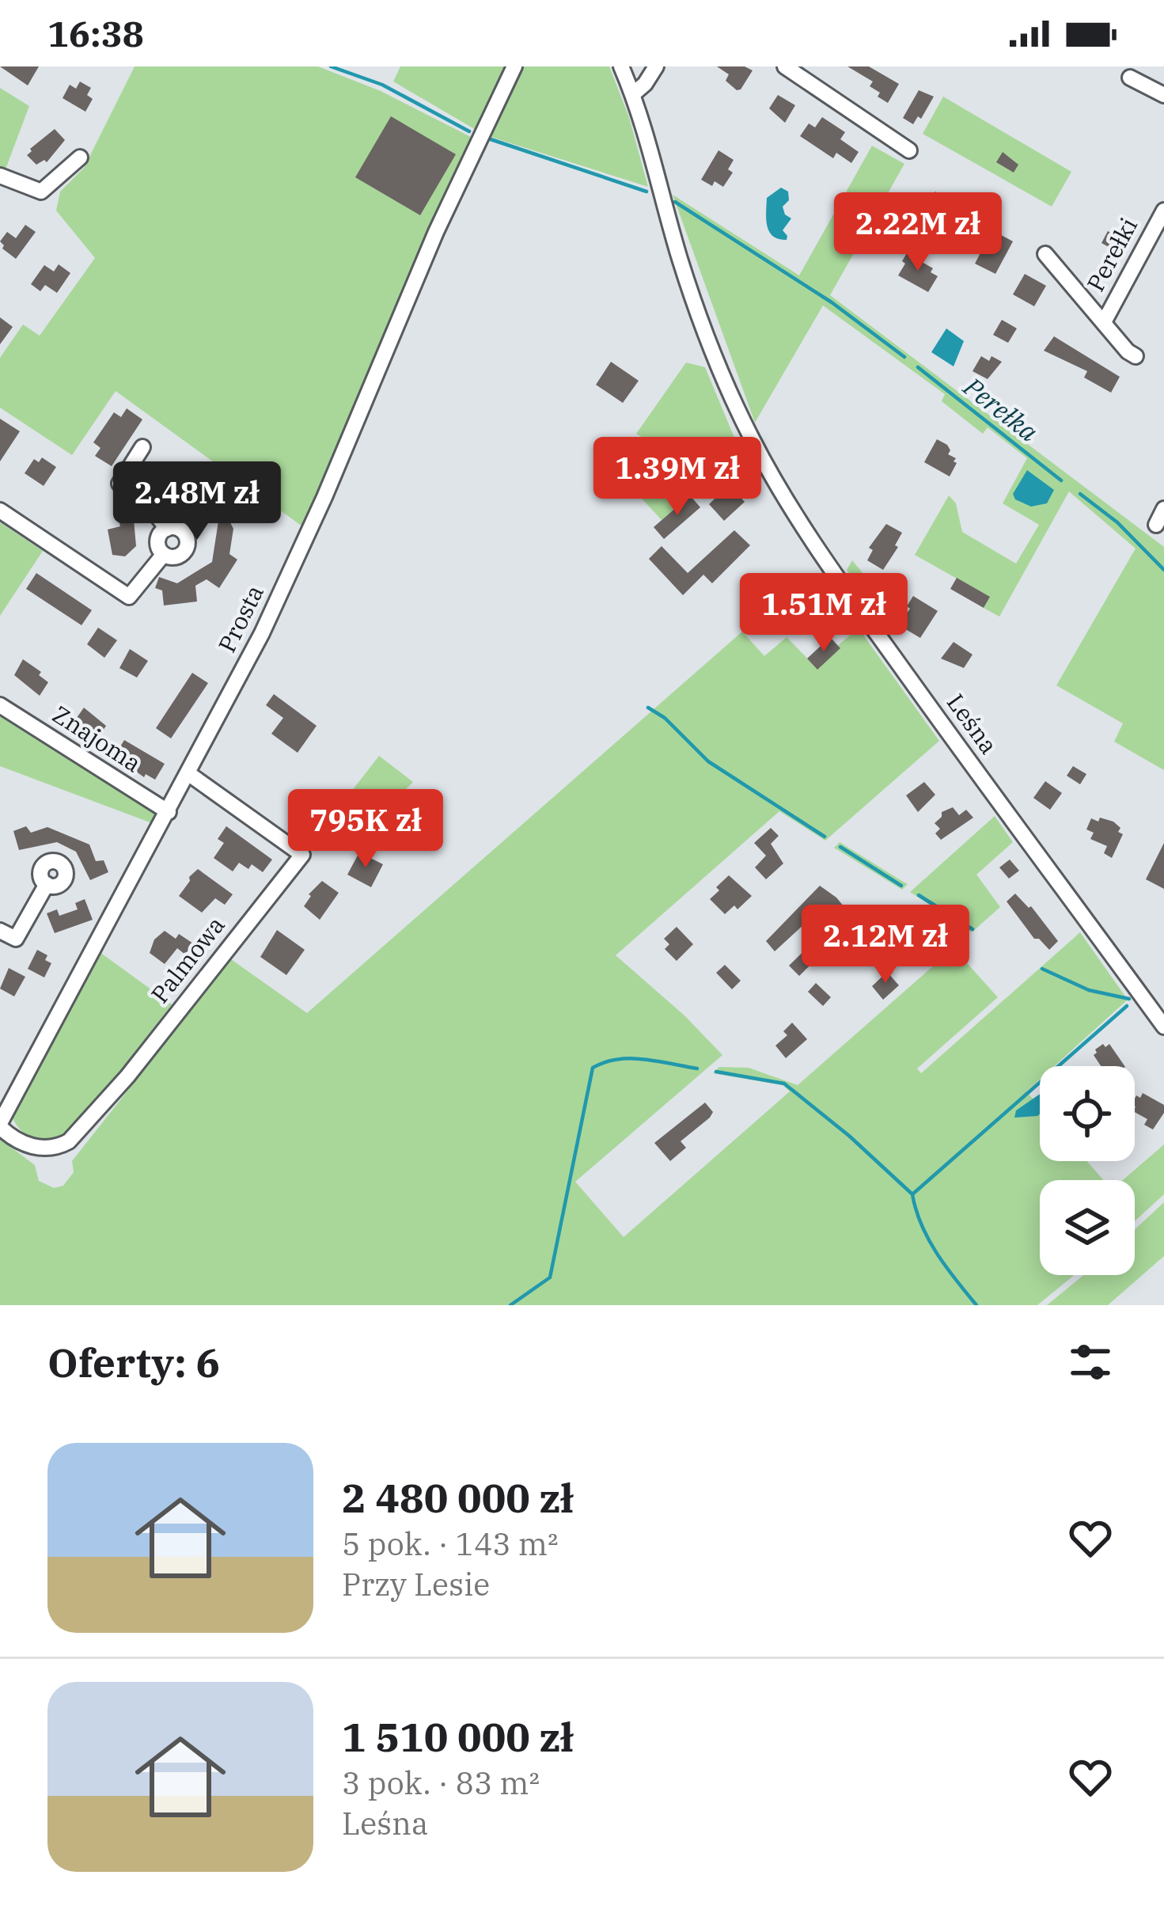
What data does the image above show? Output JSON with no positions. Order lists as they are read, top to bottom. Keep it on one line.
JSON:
{"streets":{"street":["Perełki","Prosta","Leśna","Znajoma","Palmowa"]},"crossings":[["Prosta","Znajoma"],["Prosta","Palmowa"]],"water":["Perełka"],"page":{"status":"16:38","price":["2.22M zł","1.39M zł","2.48M zł","1.51M zł","795K zł","2.12M zł"],"heading":"Oferty: 6","list":[{"name":"2 480 000 zł","note":"5 pok. · 143 m² · Przy Lesie"},{"name":"1 510 000 zł","note":"3 pok. · 83 m² · Leśna"}]}}
